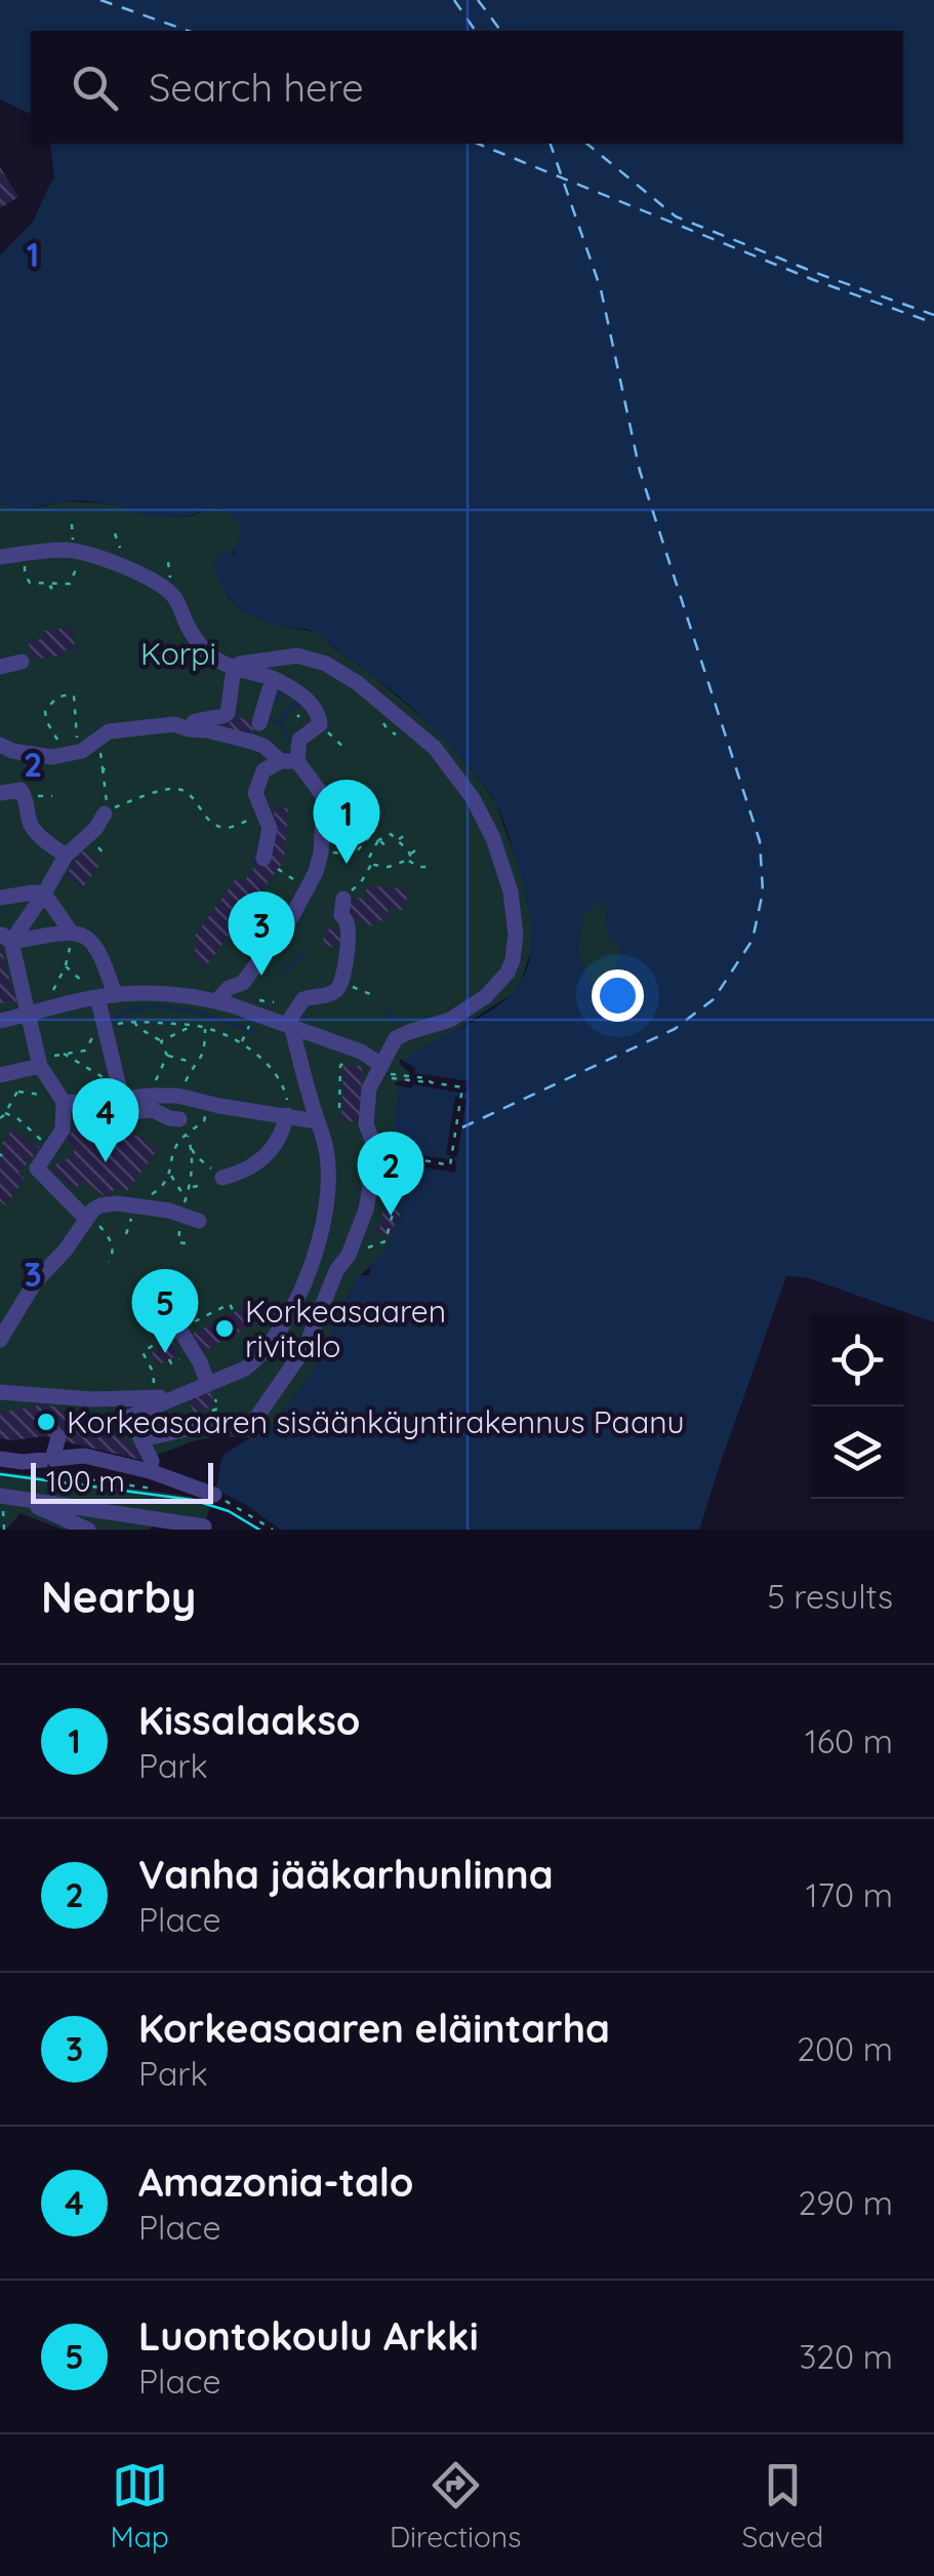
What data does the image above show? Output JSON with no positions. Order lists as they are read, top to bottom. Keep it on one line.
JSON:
{"parks":["Korpi"],"places":["Korkeasaaren rivitalo","Korkeasaaren sisäänkäyntirakennus Paanu"],"scale_bar":"100 m","page":{"search":"Search here","pins":["1","3","4","2","5"],"scale":"100 m","heading":["Nearby","5 results"],"list":[{"mark":"1","name":"Kissalaakso","note":"Park","value":"160 m"},{"mark":"2","name":"Vanha jääkarhunlinna","note":"Place","value":"170 m"},{"mark":"3","name":"Korkeasaaren eläintarha","note":"Park","value":"200 m"},{"mark":"4","name":"Amazonia-talo","note":"Place","value":"290 m"},{"mark":"5","name":"Luontokoulu Arkki","note":"Place","value":"320 m"}],"nav":["Map","Directions","Saved"]},"grid":{"rows":["1","2","3"]}}
